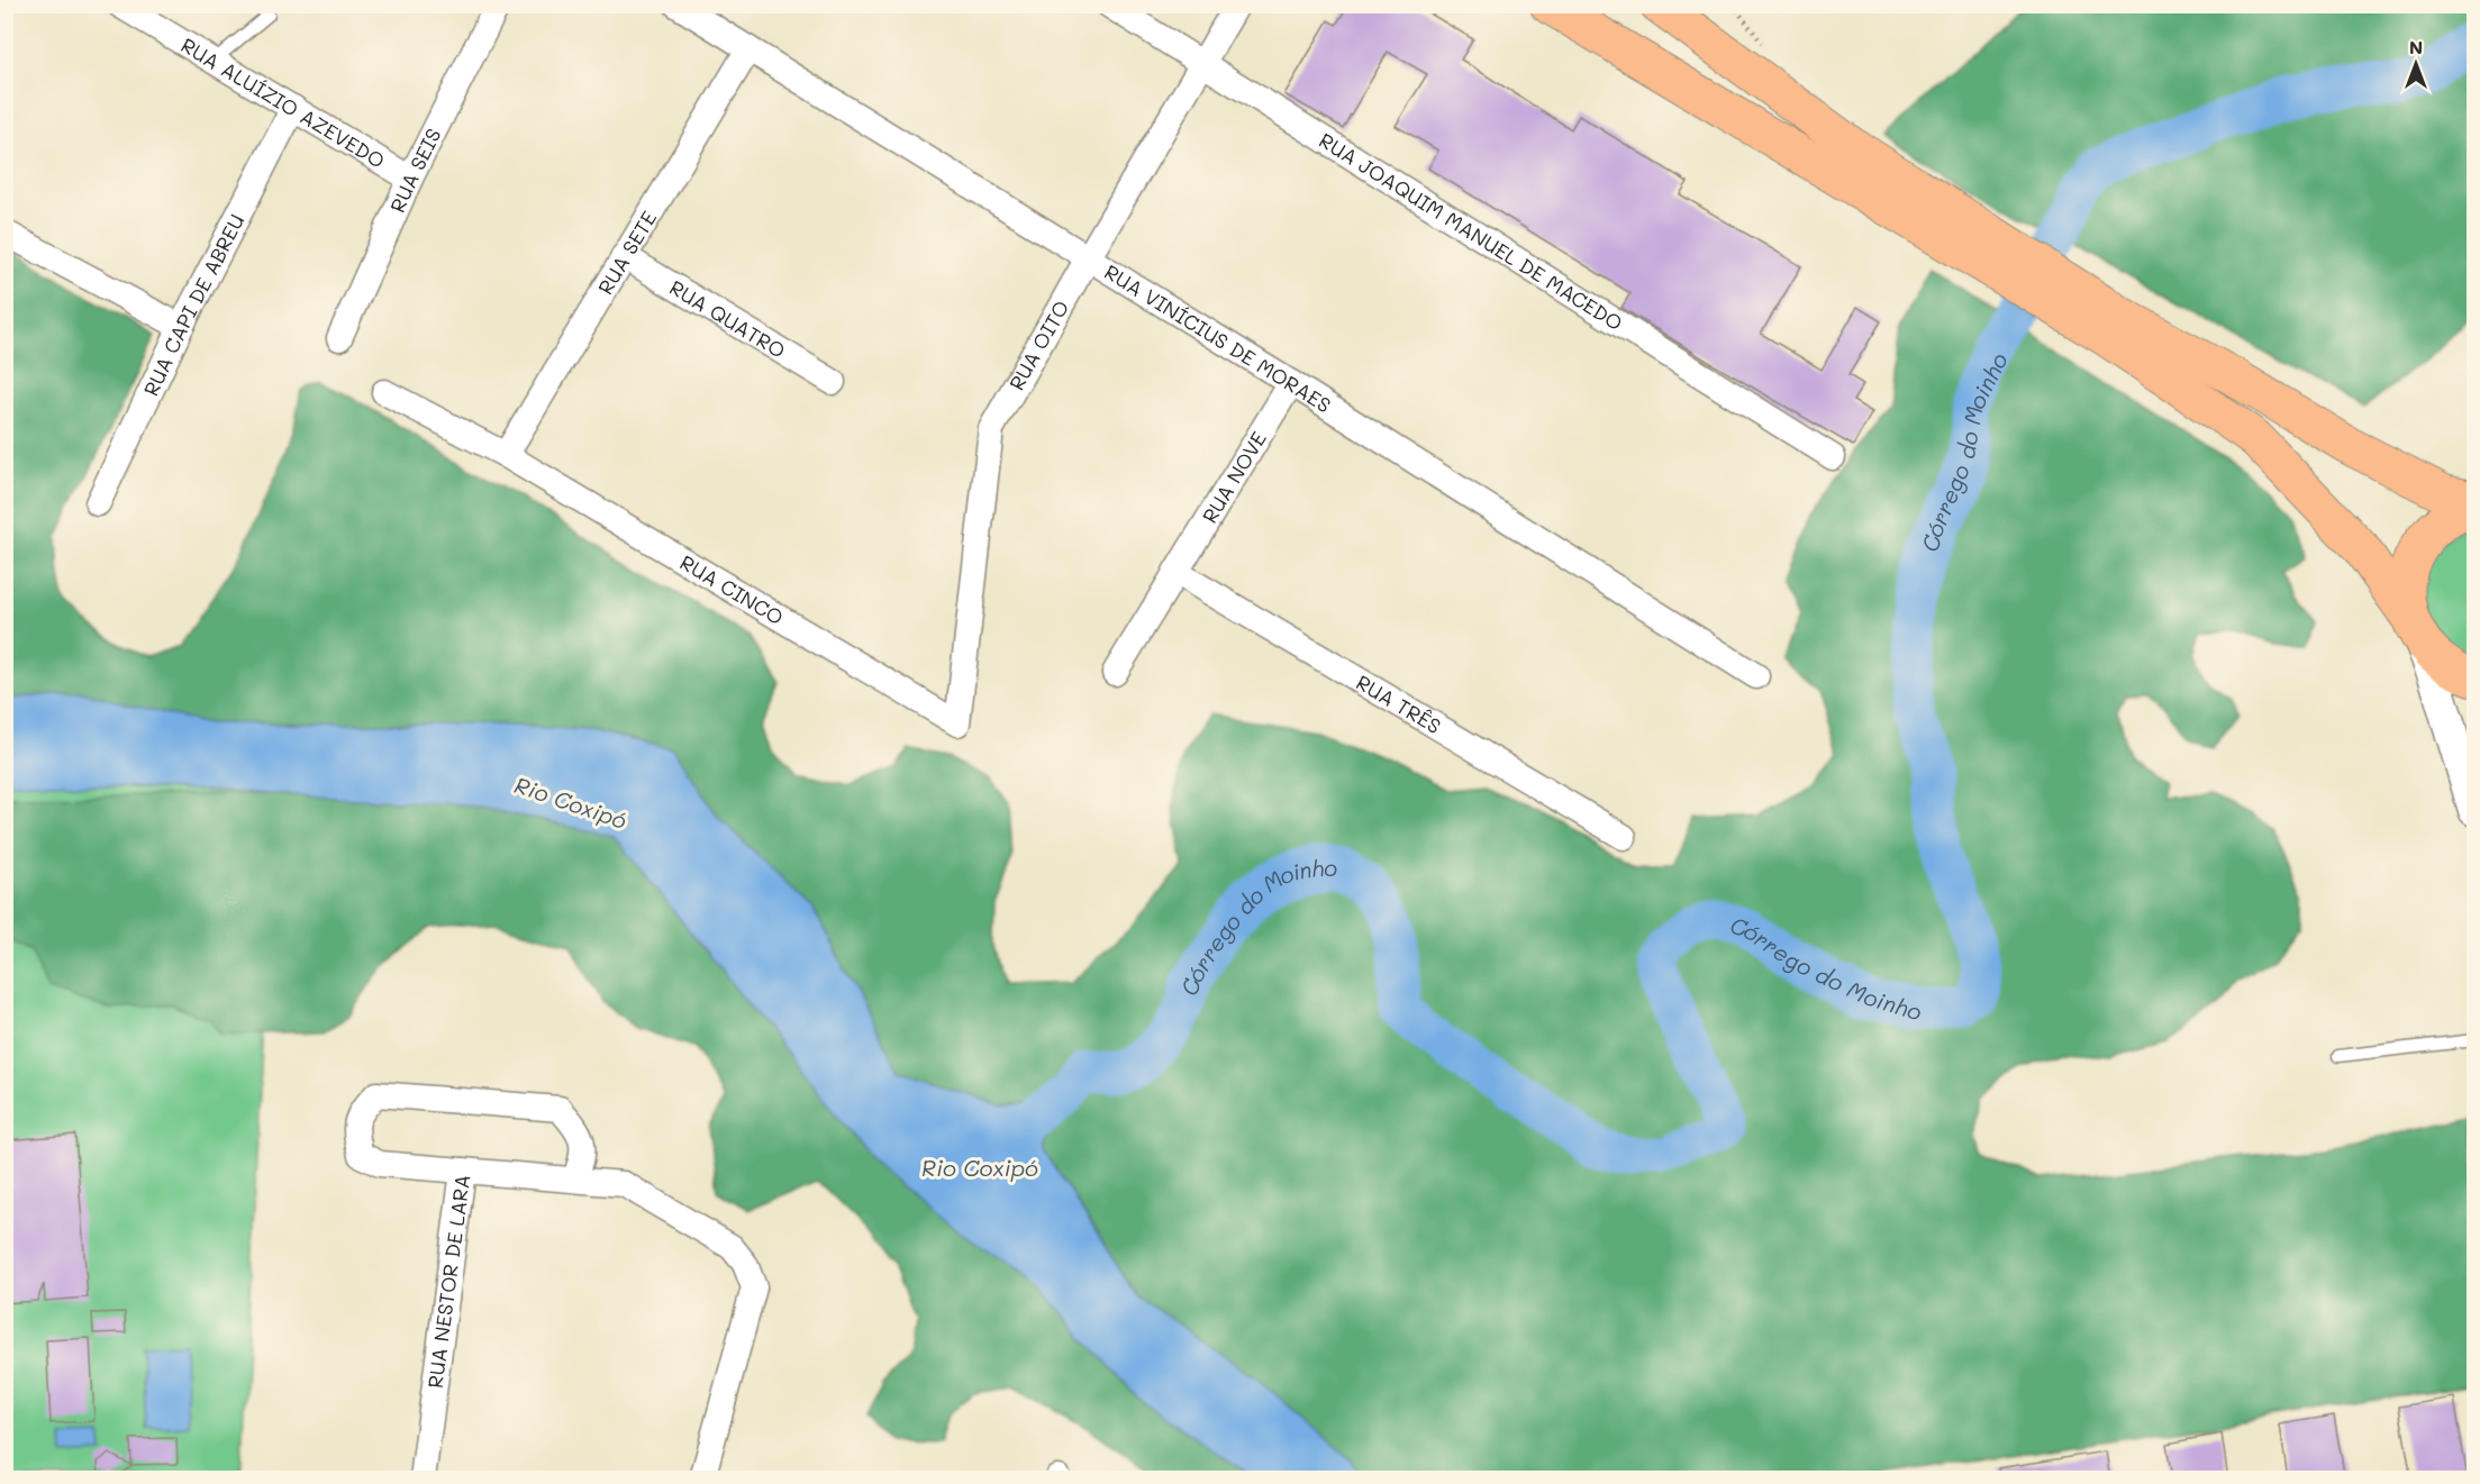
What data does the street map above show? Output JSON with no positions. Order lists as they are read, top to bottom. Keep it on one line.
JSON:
{"streets":{"street":["RUA ALUÍZIO AZEVEDO","RUA SEIS","RUA JOAQUIM MANUEL DE MACEDO","RUA SETE","RUA CAPI DE ABREU","RUA QUATRO","RUA VINÍCIUS DE MORAES","RUA OITO","RUA NOVE","RUA CINCO","RUA TRÊS","RUA NESTOR DE LARA"]},"crossings":[["RUA ALUÍZIO AZEVEDO","RUA SEIS"],["RUA ALUÍZIO AZEVEDO","RUA CAPI DE ABREU"],["RUA JOAQUIM MANUEL DE MACEDO","RUA OITO"],["RUA SETE","RUA QUATRO"],["RUA SETE","RUA VINÍCIUS DE MORAES"],["RUA SETE","RUA CINCO"],["RUA VINÍCIUS DE MORAES","RUA OITO"],["RUA VINÍCIUS DE MORAES","RUA NOVE"],["RUA OITO","RUA CINCO"],["RUA NOVE","RUA TRÊS"]],"water":["Córrego do Moinho","Rio Coxipó"],"north":"top"}
